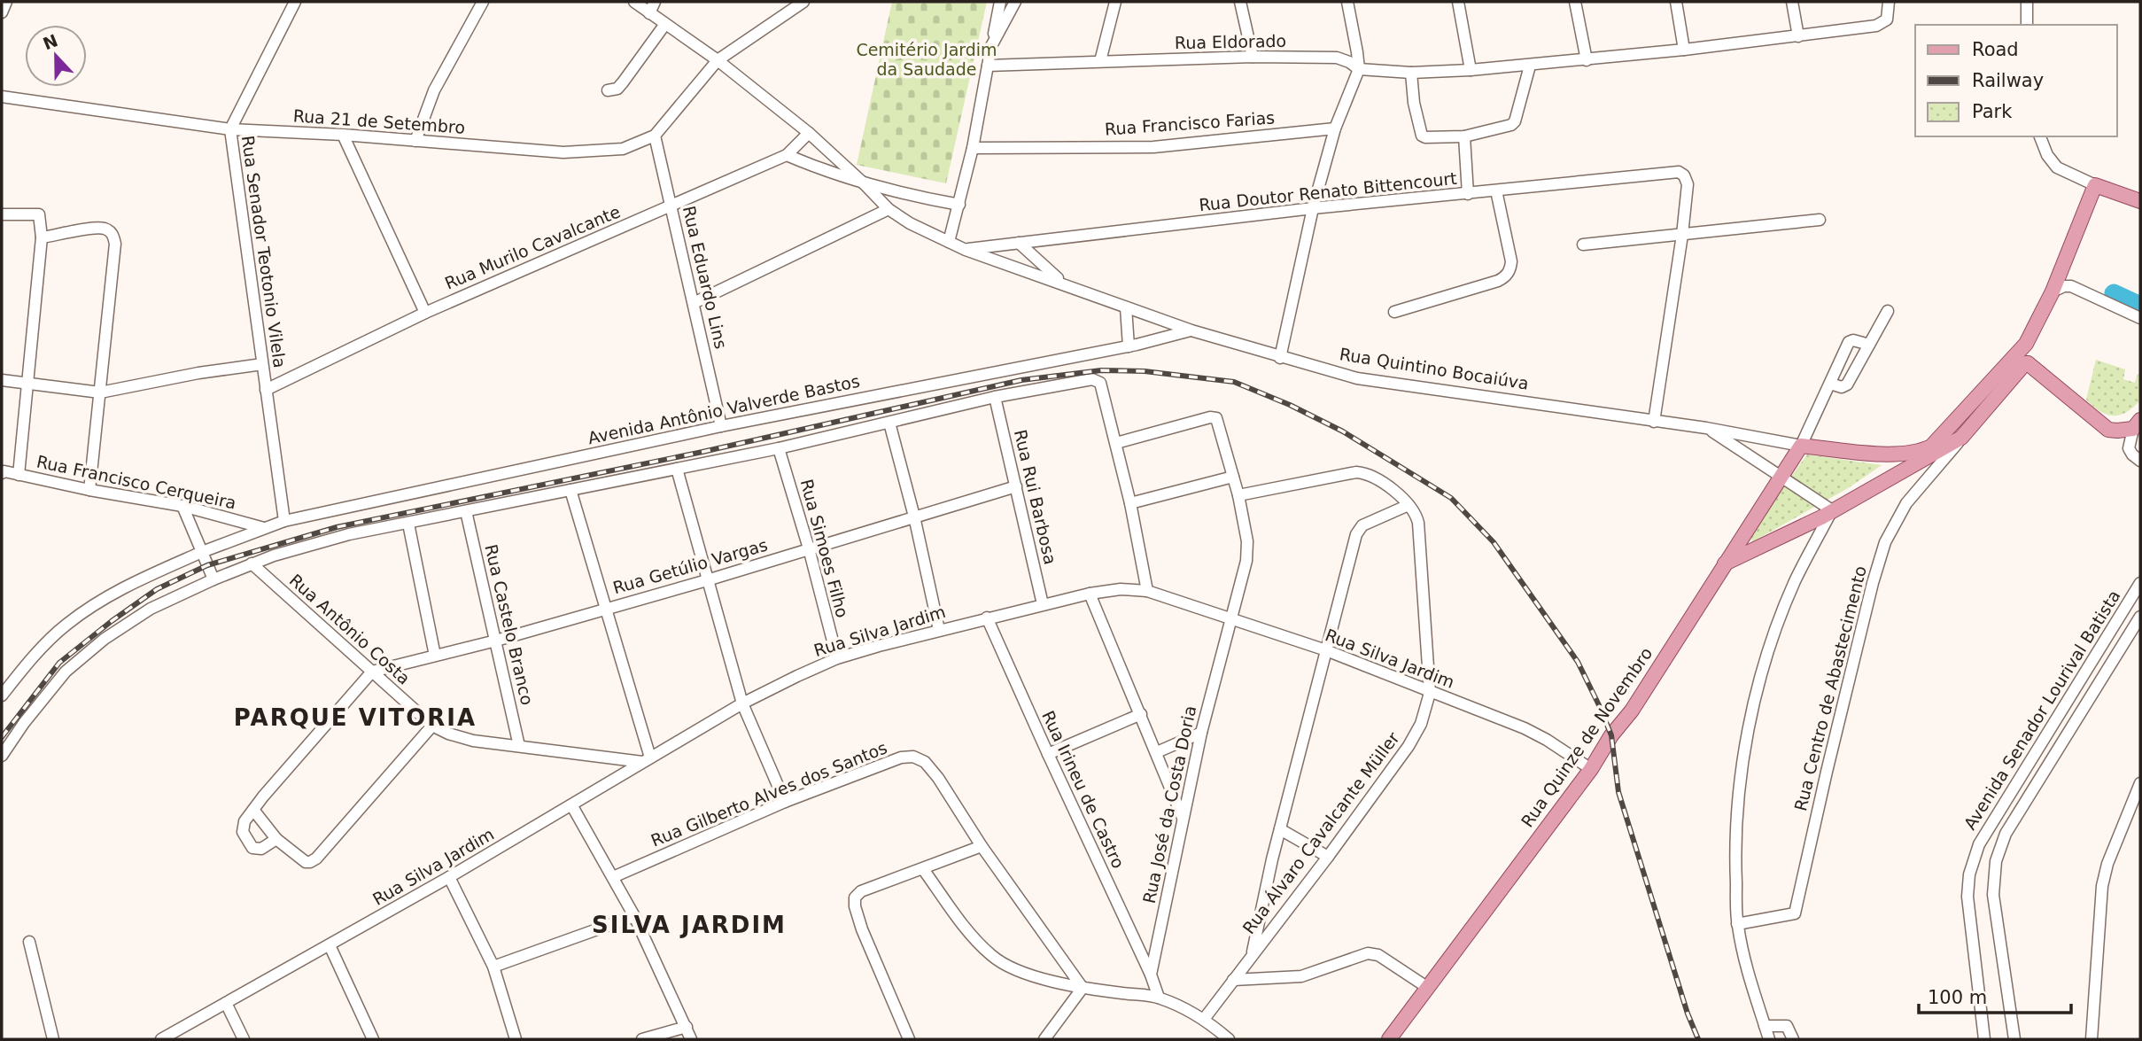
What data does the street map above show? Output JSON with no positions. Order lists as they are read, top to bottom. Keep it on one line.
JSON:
{"streets":{"main road":["Rua Quintino Bocaiúva","Rua Quinze de Novembro"],"street":["Rua Eldorado","Rua 21 de Setembro","Rua Francisco Farias","Rua Doutor Renato Bittencourt","Rua Murilo Cavalcante","Rua Senador Teotonio Vilela","Rua Eduardo Lins","Avenida Antônio Valverde Bastos","Rua Francisco Cerqueira","Rua Rui Barbosa","Rua Simoes Filho","Rua Getúlio Vargas","Rua Castelo Branco","Rua Antônio Costa","Rua Silva Jardim","Rua Centro de Abastecimento","Avenida Senador Lourival Batista","Rua Irineu de Castro","Rua Gilberto Alves dos Santos","Rua José da Costa Doria","Rua Álvaro Cavalcante Müller"]},"crossings":[["Rua 21 de Setembro","Rua Senador Teotonio Vilela"],["Rua 21 de Setembro","Rua Eduardo Lins"],["Rua 21 de Setembro","Rua Quintino Bocaiúva"],["Rua Doutor Renato Bittencourt","Rua Quintino Bocaiúva"],["Rua Murilo Cavalcante","Rua Senador Teotonio Vilela"],["Rua Murilo Cavalcante","Rua Eduardo Lins"],["Rua Murilo Cavalcante","Rua Quintino Bocaiúva"],["Rua Senador Teotonio Vilela","Avenida Antônio Valverde Bastos"],["Rua Eduardo Lins","Avenida Antônio Valverde Bastos"],["Rua Quintino Bocaiúva","Avenida Antônio Valverde Bastos"],["Rua Quintino Bocaiúva","Rua Quinze de Novembro"],["Avenida Antônio Valverde Bastos","Rua Francisco Cerqueira"],["Rua Rui Barbosa","Rua Getúlio Vargas"],["Rua Rui Barbosa","Rua Silva Jardim"],["Rua Simoes Filho","Rua Getúlio Vargas"],["Rua Simoes Filho","Rua Silva Jardim"],["Rua Getúlio Vargas","Rua Castelo Branco"],["Rua Getúlio Vargas","Rua Antônio Costa"],["Rua Castelo Branco","Rua Antônio Costa"],["Rua Antônio Costa","Rua Silva Jardim"],["Rua Silva Jardim","Rua Quinze de Novembro"],["Rua Silva Jardim","Rua Irineu de Castro"],["Rua Silva Jardim","Rua José da Costa Doria"],["Rua Silva Jardim","Rua Álvaro Cavalcante Müller"],["Rua Irineu de Castro","Rua José da Costa Doria"],["Rua José da Costa Doria","Rua Álvaro Cavalcante Müller"]],"districts":["PARQUE VITORIA","SILVA JARDIM"],"parks":["Cemitério Jardim da Saudade"],"legend":["Road","Railway","Park"],"scale_bar":"100 m","north":"top"}
